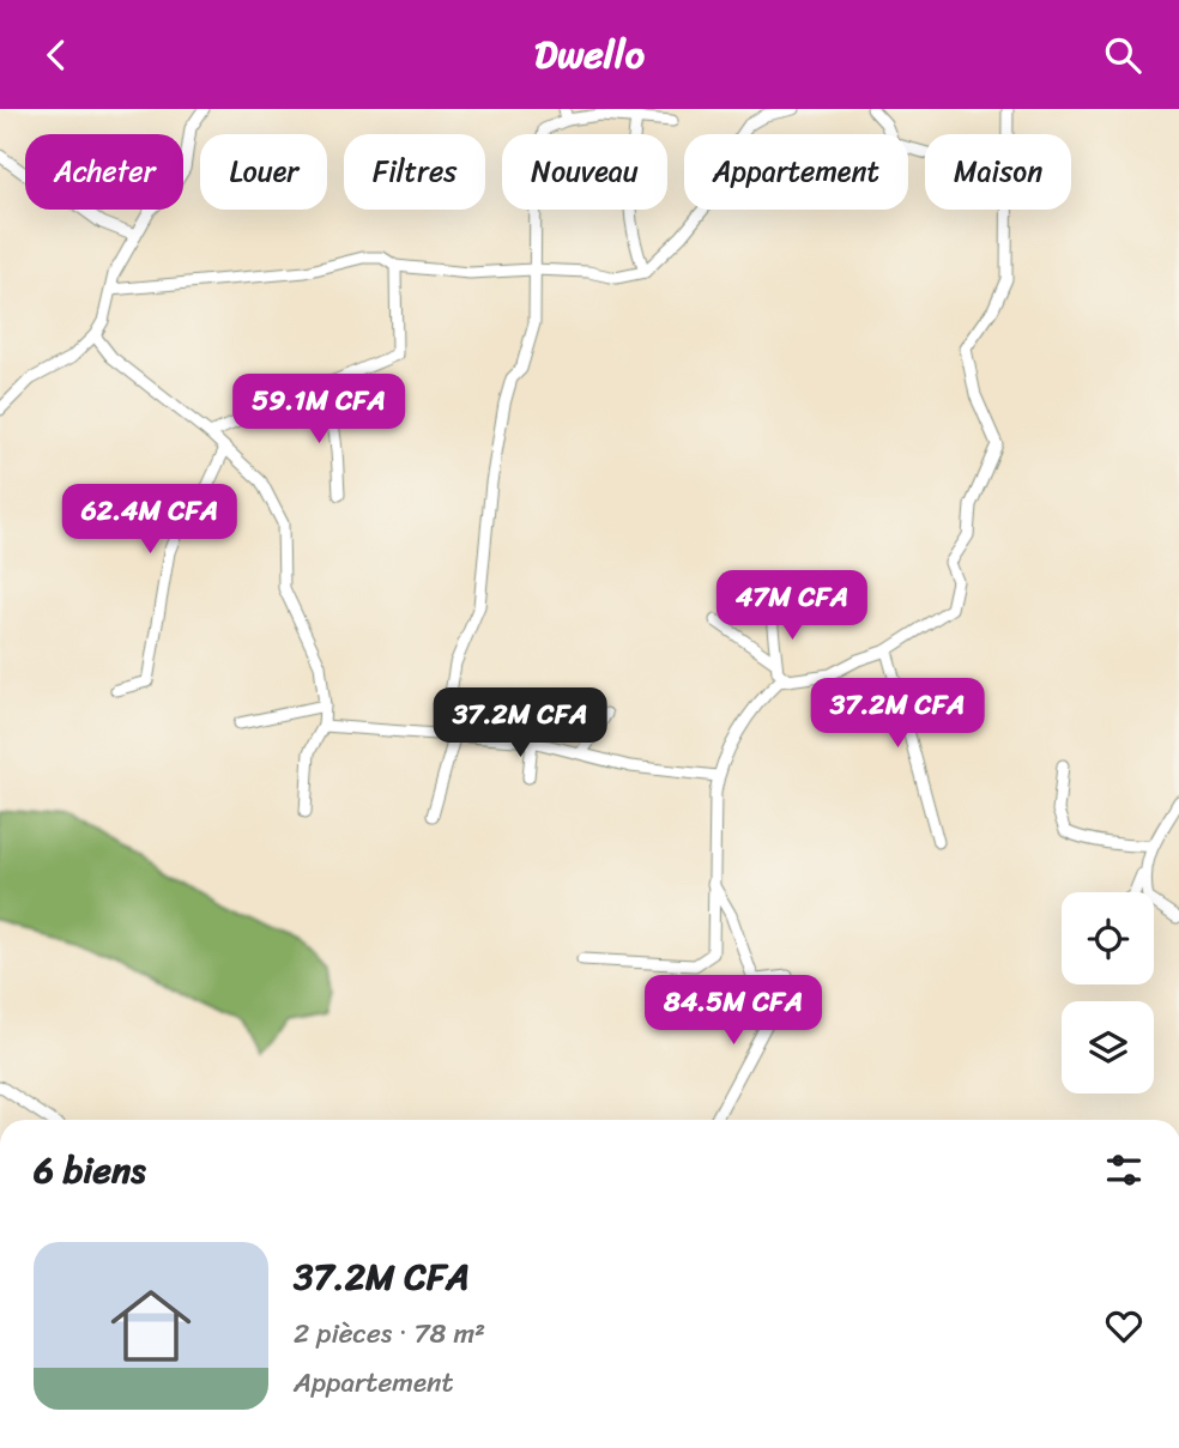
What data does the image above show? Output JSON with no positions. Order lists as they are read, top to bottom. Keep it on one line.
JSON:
{"page":{"header":"Dwello","chip":["Acheter","Louer","Filtres","Nouveau","Appartement","Maison"],"price":["59.1M CFA","62.4M CFA","47M CFA","37.2M CFA","37.2M CFA","84.5M CFA"],"heading":"6 biens","list":[{"name":"37.2M CFA","note":"2 pièces · 78 m² · Appartement"}]}}
